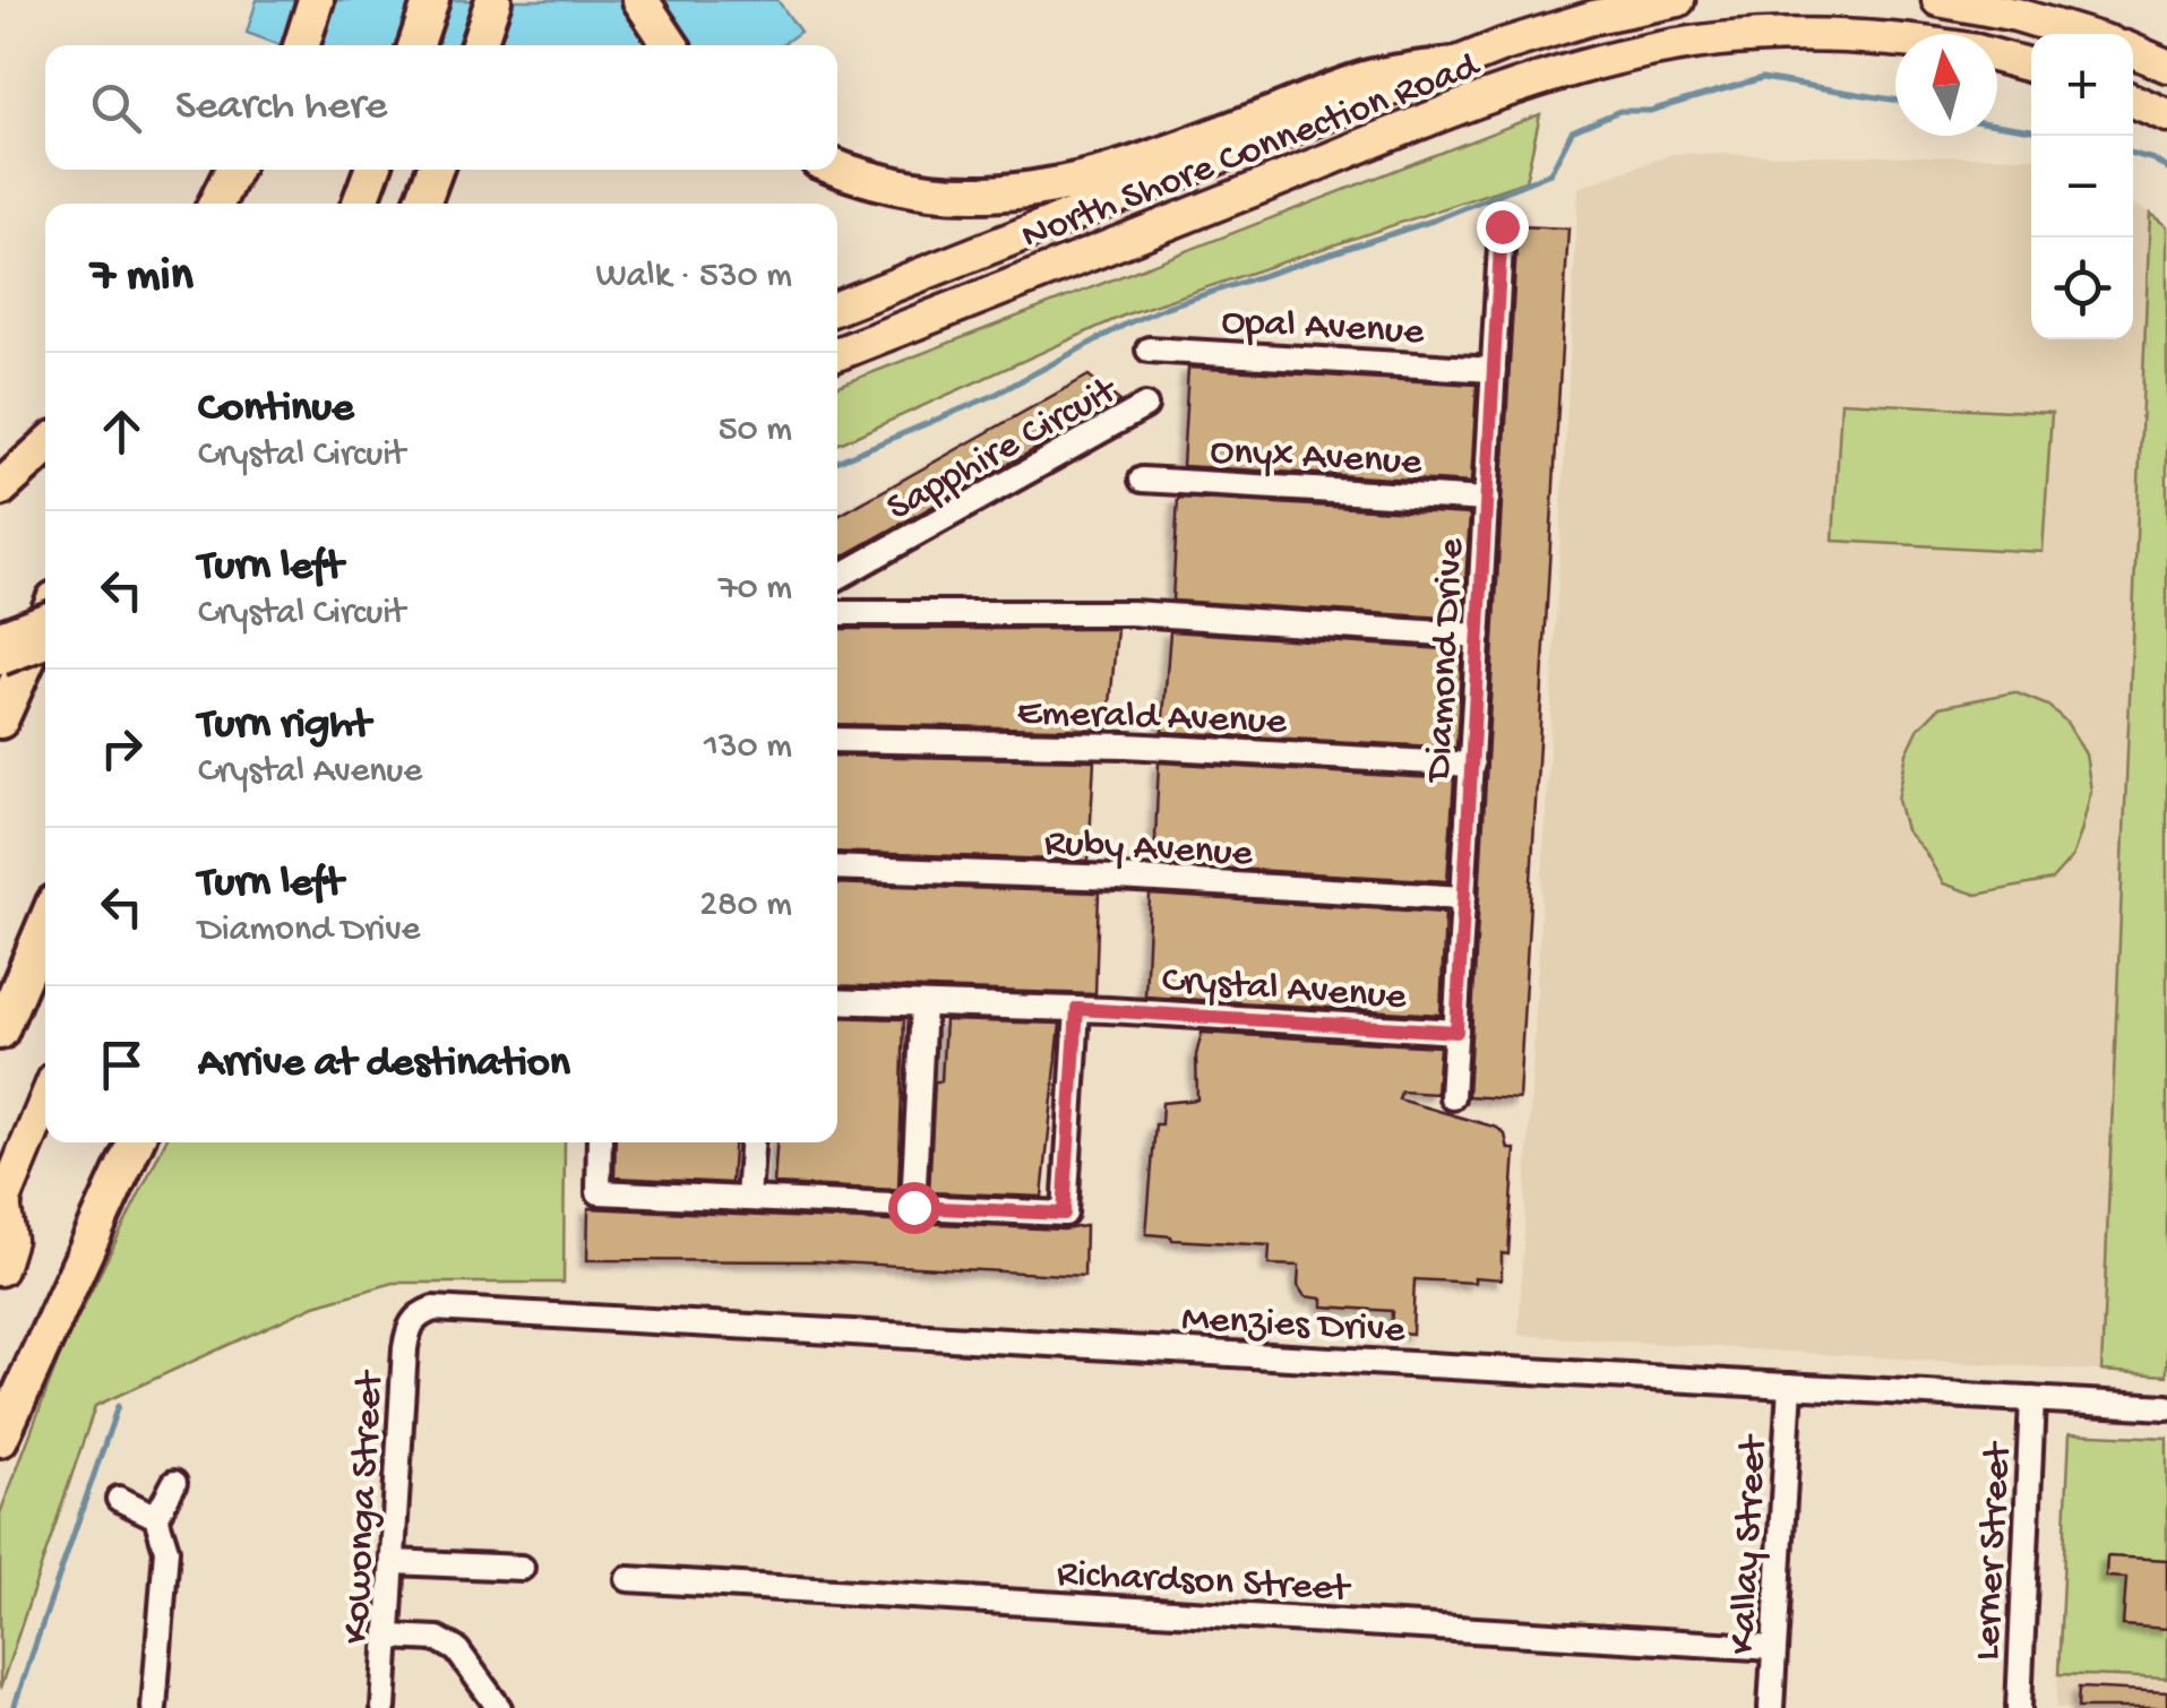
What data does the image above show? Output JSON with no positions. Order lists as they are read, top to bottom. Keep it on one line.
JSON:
{"streets":{"main road":["North Shore Connection Road"],"street":["Opal Avenue","Sapphire Circuit","Onyx Avenue","Diamond Drive","Emerald Avenue","Ruby Avenue","Crystal Avenue","Menzies Drive","Kowonga Street","Kallay Street","Lerner Street","Richardson Street"]},"crossings":[["Opal Avenue","Diamond Drive"],["Onyx Avenue","Diamond Drive"],["Diamond Drive","Emerald Avenue"],["Diamond Drive","Ruby Avenue"],["Diamond Drive","Crystal Avenue"],["Menzies Drive","Kowonga Street"],["Menzies Drive","Kallay Street"],["Menzies Drive","Lerner Street"],["Kallay Street","Richardson Street"]],"north":"top","page":{"map_buttons":["+","−"],"search":"Search here","heading":["7 min","Walk · 530 m"],"list":[["Continue","Crystal Circuit","50 m"],["Turn left","Crystal Circuit","70 m"],["Turn right","Crystal Avenue","130 m"],["Turn left","Diamond Drive","280 m"],"Arrive at destination"]}}
